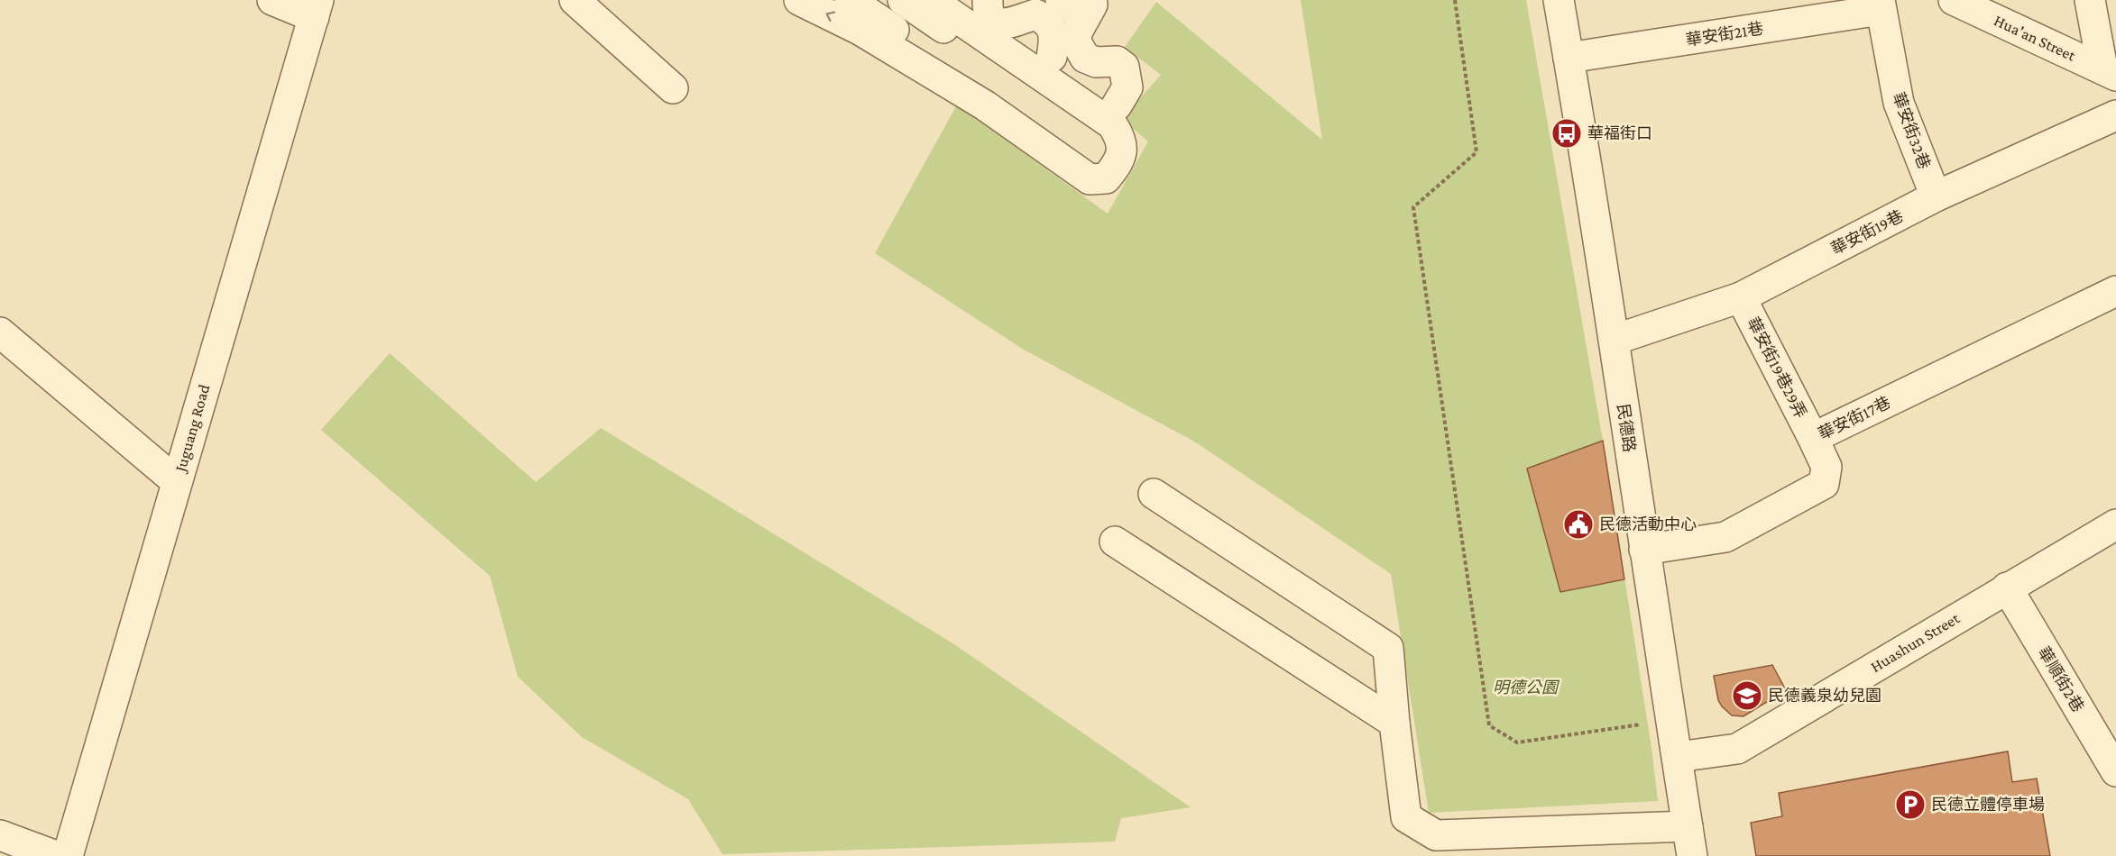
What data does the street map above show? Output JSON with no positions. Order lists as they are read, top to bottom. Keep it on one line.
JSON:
{"streets":{"street":["華安街21巷","Hua'an Street","華安街32巷","華安街19巷","華安街19巷29弄","華安街17巷","Juguang Road","民德路","Huashun Street","華順街2巷"]},"crossings":[["華安街21巷","華安街32巷"],["華安街21巷","民德路"],["華安街32巷","華安街19巷"],["華安街19巷","華安街19巷29弄"],["華安街19巷","民德路"],["華安街19巷29弄","華安街17巷"],["華安街17巷","民德路"],["民德路","Huashun Street"],["Huashun Street","華順街2巷"]],"parks":["明德公園"],"places":{"bus stop":["華福街口"],"public building":["民德活動中心"],"school or university":["民德義泉幼兒園"],"parking":["民德立體停車場"]}}
